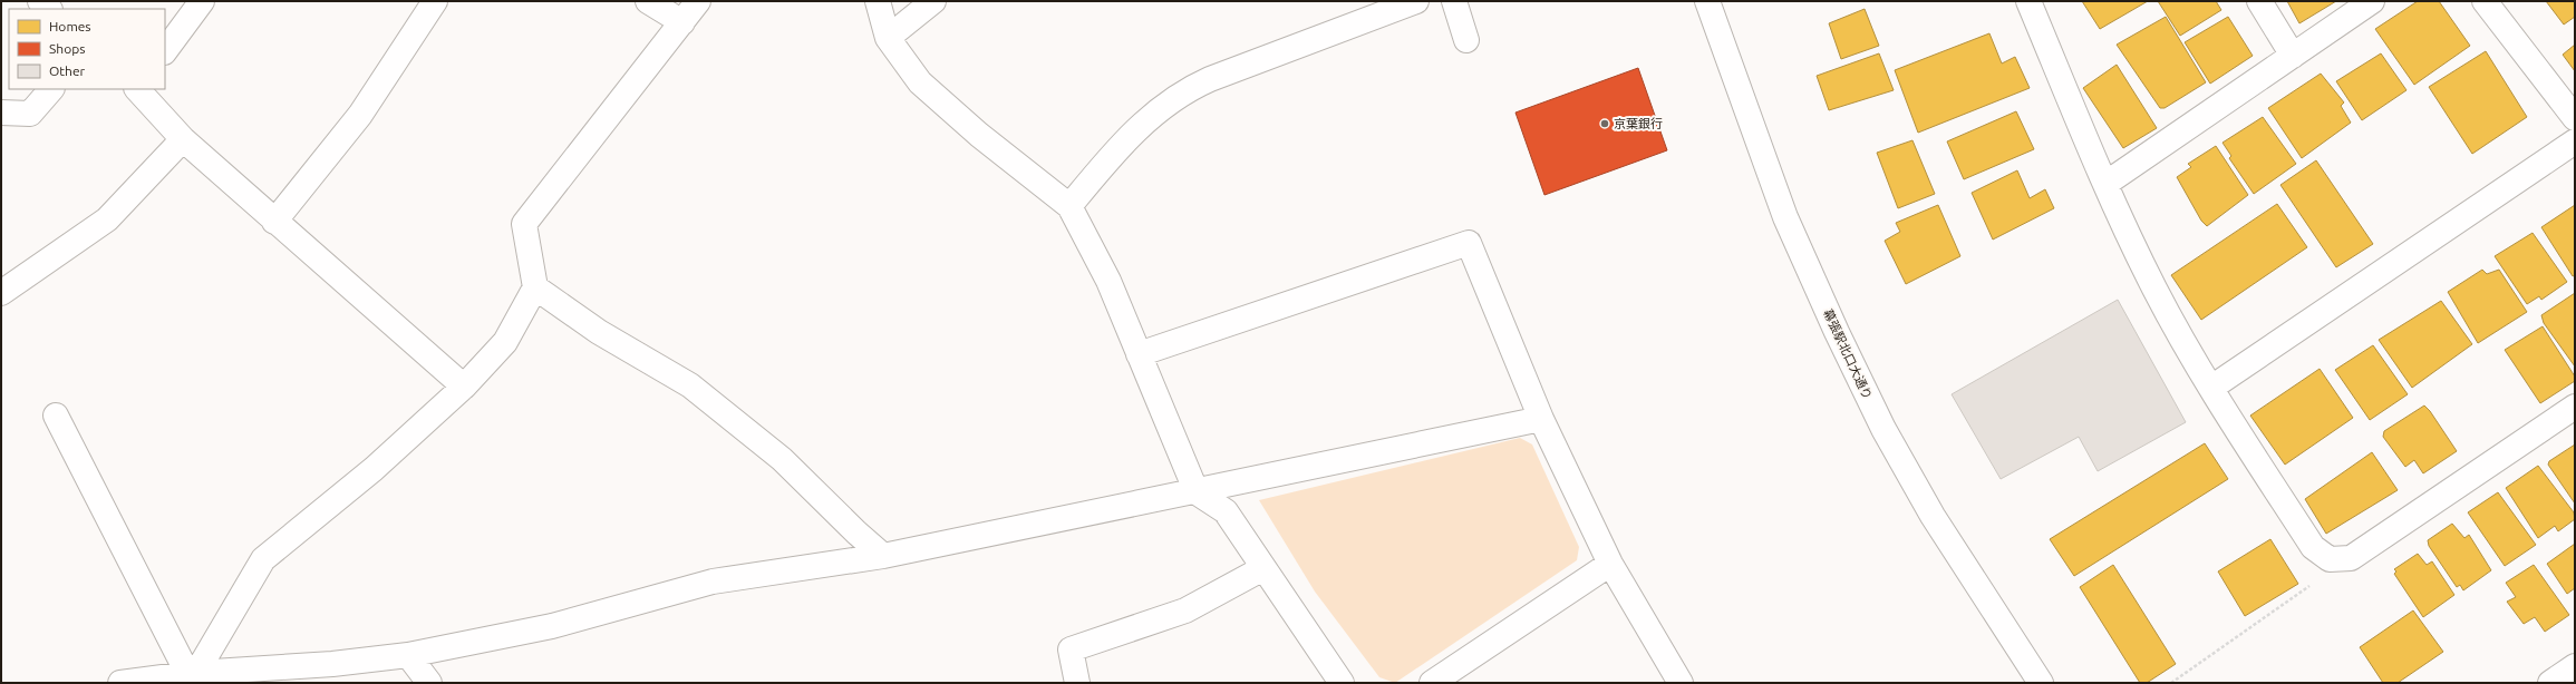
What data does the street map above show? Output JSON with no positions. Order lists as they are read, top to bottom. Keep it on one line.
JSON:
{"streets":{"street":["幕張駅北口大通り"]},"places":["京葉銀行"],"legend":["Homes","Shops","Other"]}
